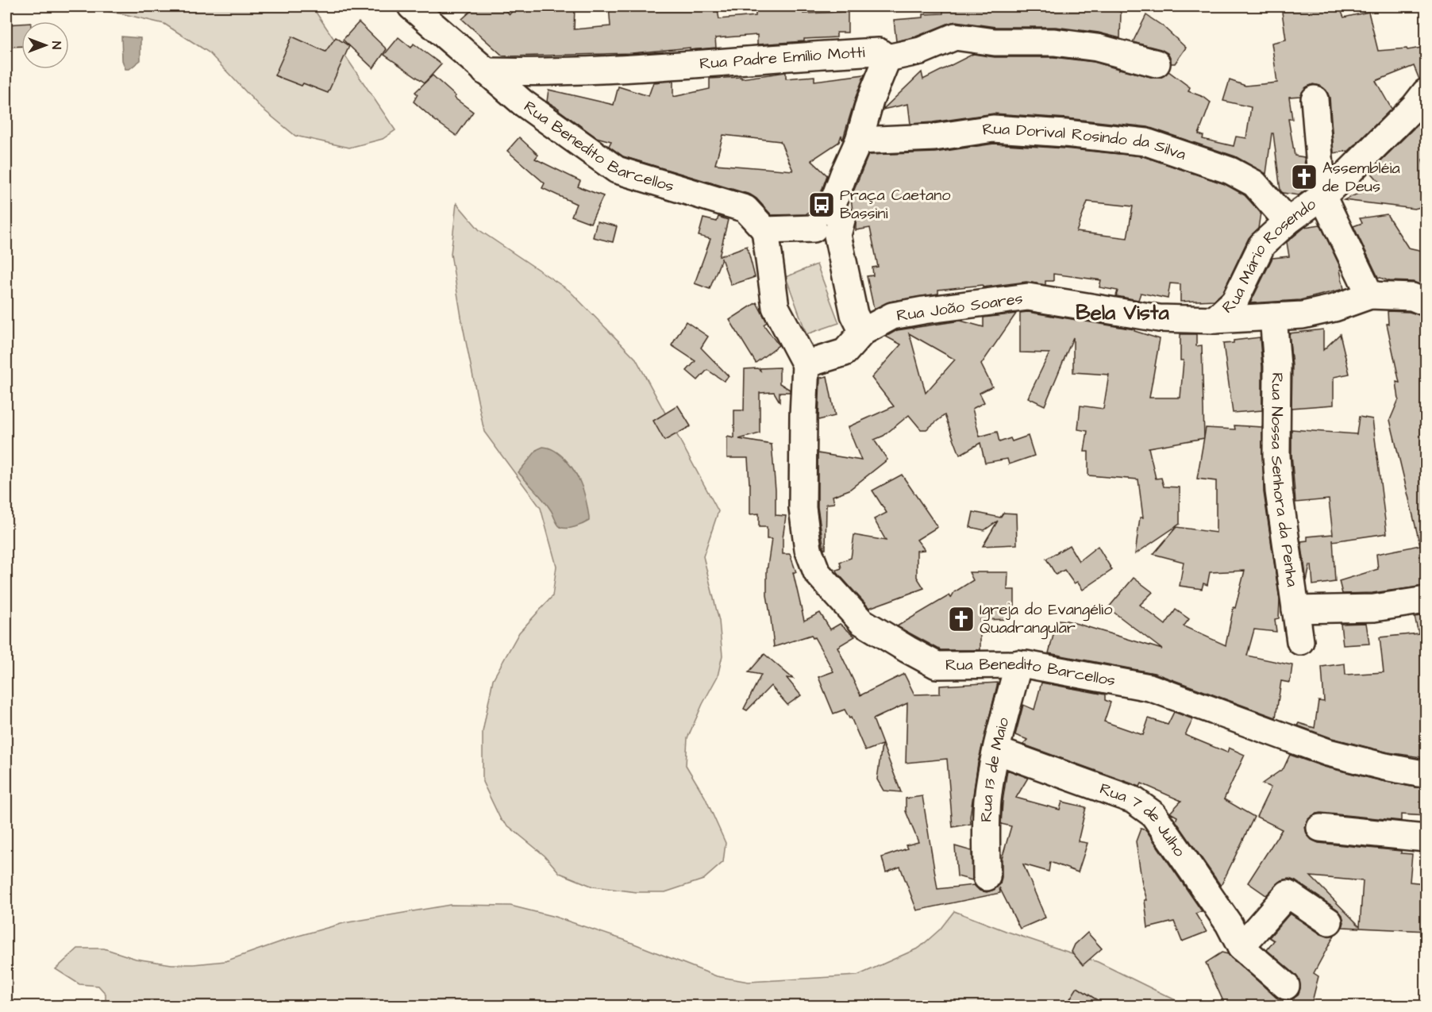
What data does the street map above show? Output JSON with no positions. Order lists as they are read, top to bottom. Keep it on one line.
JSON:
{"streets":{"street":["Rua Padre Emílio Motti","Rua Benedito Barcellos","Rua Dorival Rosindo da Silva","Rua Mário Rosendo","Rua João Soares","Rua Nossa Senhora da Penha","Rua 13 de Maio","Rua 7 de Julho"]},"crossings":[["Rua Padre Emílio Motti","Rua Benedito Barcellos"],["Rua Benedito Barcellos","Rua 13 de Maio"],["Rua Dorival Rosindo da Silva","Rua Mário Rosendo"],["Rua Mário Rosendo","Rua João Soares"],["Rua João Soares","Rua Nossa Senhora da Penha"],["Rua 13 de Maio","Rua 7 de Julho"]],"districts":["Bela Vista"],"places":{"church":["Assembléia de Deus","Igreja do Evangélio Quadrangular"],"bus stop":["Praça Caetano Bassini"]},"north":"right"}
